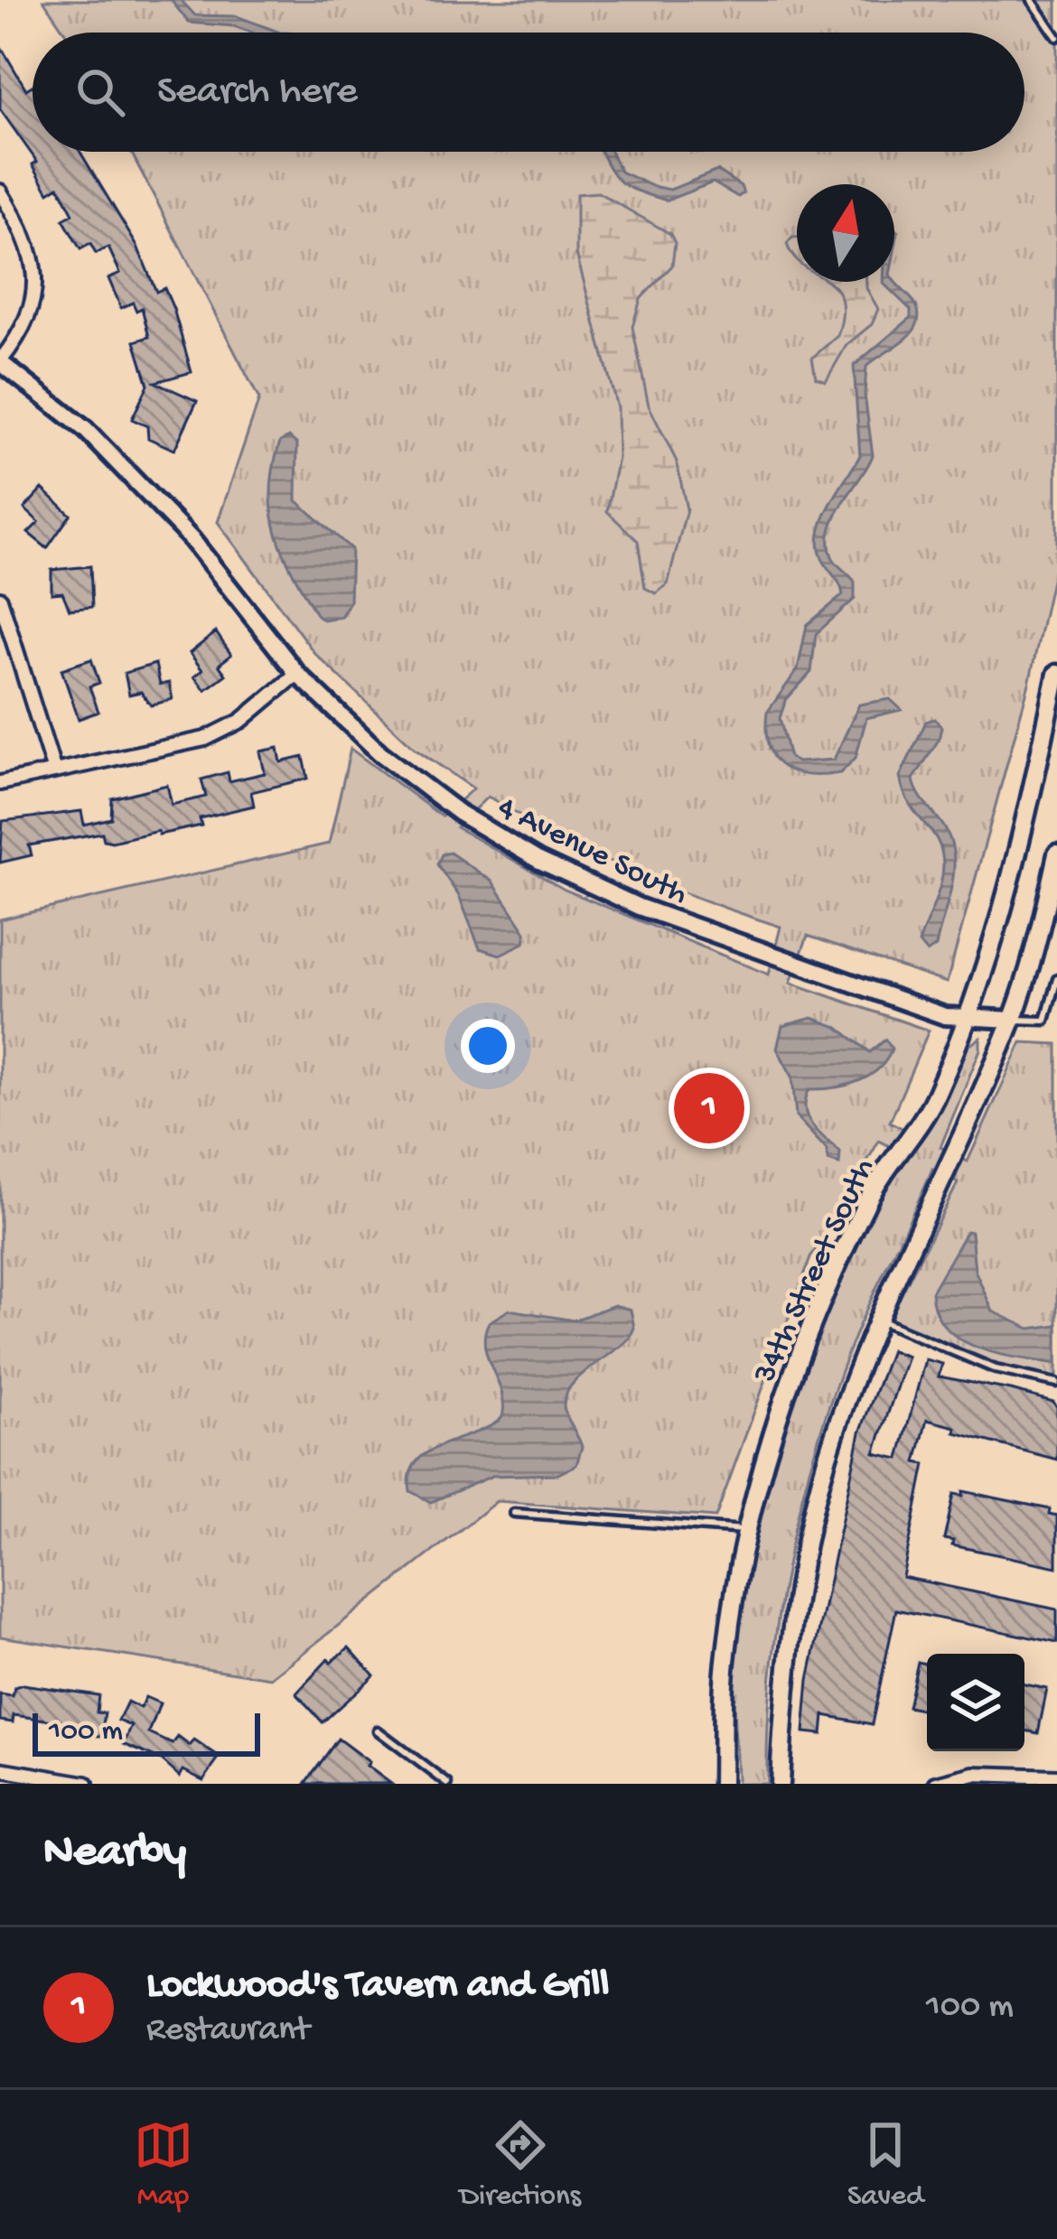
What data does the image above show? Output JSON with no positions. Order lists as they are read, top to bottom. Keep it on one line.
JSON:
{"streets":{"main road":["34th Street South"],"street":["4 Avenue South"]},"crossings":[["4 Avenue South","34th Street South"]],"scale_bar":"100 m","north":"top","page":{"search":"Search here","pins":"1","scale":"100 m","heading":"Nearby","list":[{"mark":"1","name":"Lockwood's Tavern and Grill","note":"Restaurant","value":"100 m"}],"nav":["Map","Directions","Saved"]}}
